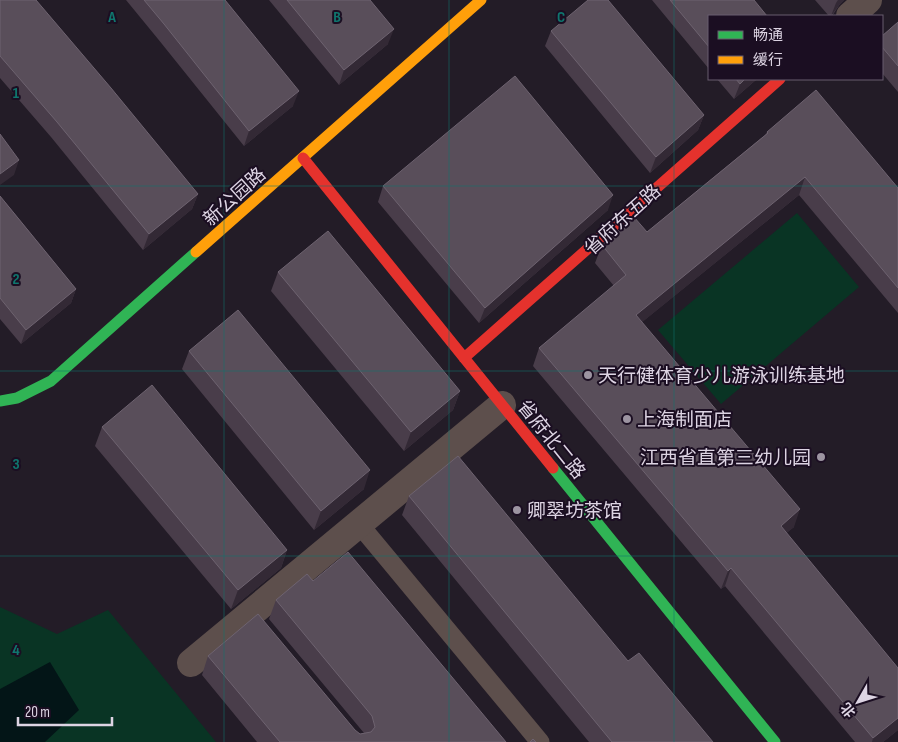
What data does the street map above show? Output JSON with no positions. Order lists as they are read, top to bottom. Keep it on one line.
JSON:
{"streets":{"street":["新公园路","省府东五路","省府北二路"]},"crossings":[["新公园路","省府北二路"],["省府东五路","省府北二路"]],"places":["天行健体育少儿游泳训练基地","上海制面店","江西省直第三幼儿园","卿翠坊茶馆"],"legend":["畅通","缓行"],"scale_bar":"20 m","north":"bottom left","grid":{"columns":["A","B","C"],"rows":["1","2","3","4"]}}
